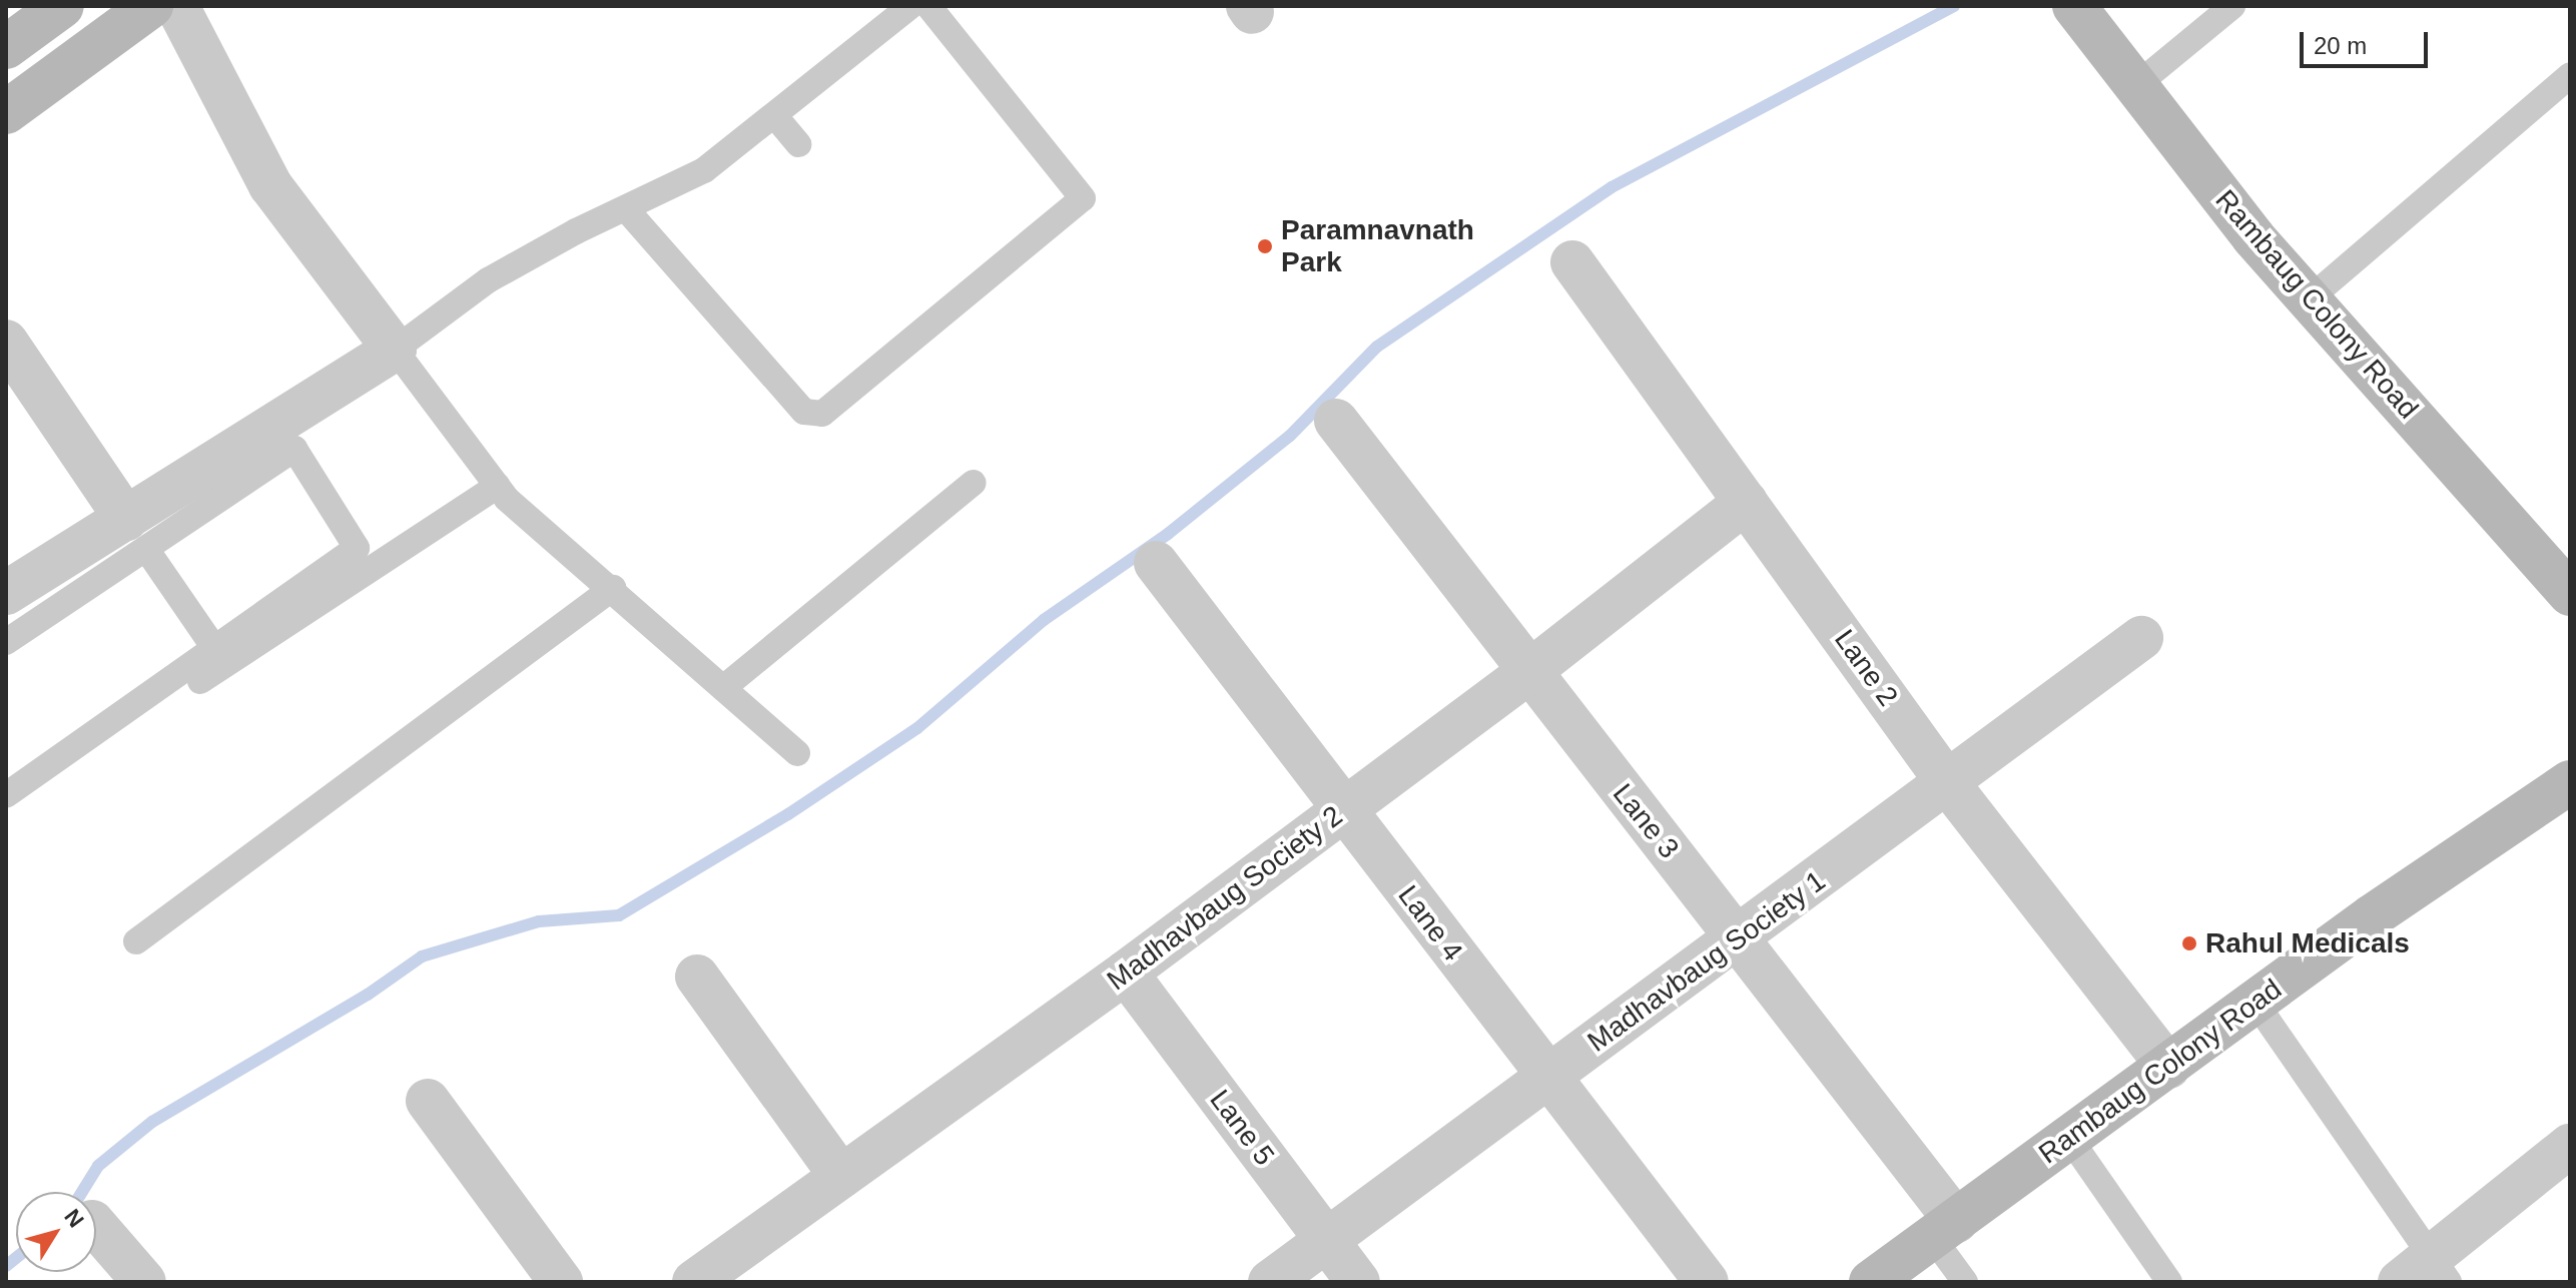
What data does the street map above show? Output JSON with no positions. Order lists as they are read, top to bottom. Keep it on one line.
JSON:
{"streets":{"street":["Rambaug Colony Road","Lane 2","Lane 3","Madhavbaug Society 2","Lane 4","Madhavbaug Society 1","Lane 5"]},"crossings":[["Rambaug Colony Road","Lane 2"],["Rambaug Colony Road","Lane 3"],["Lane 2","Madhavbaug Society 2"],["Lane 2","Madhavbaug Society 1"],["Lane 3","Madhavbaug Society 2"],["Lane 3","Madhavbaug Society 1"],["Madhavbaug Society 2","Lane 4"],["Madhavbaug Society 2","Lane 5"],["Lane 4","Madhavbaug Society 1"],["Madhavbaug Society 1","Lane 5"]],"places":["Paramnavnath Park","Rahul Medicals"],"scale_bar":"20 m","north":"top right"}
